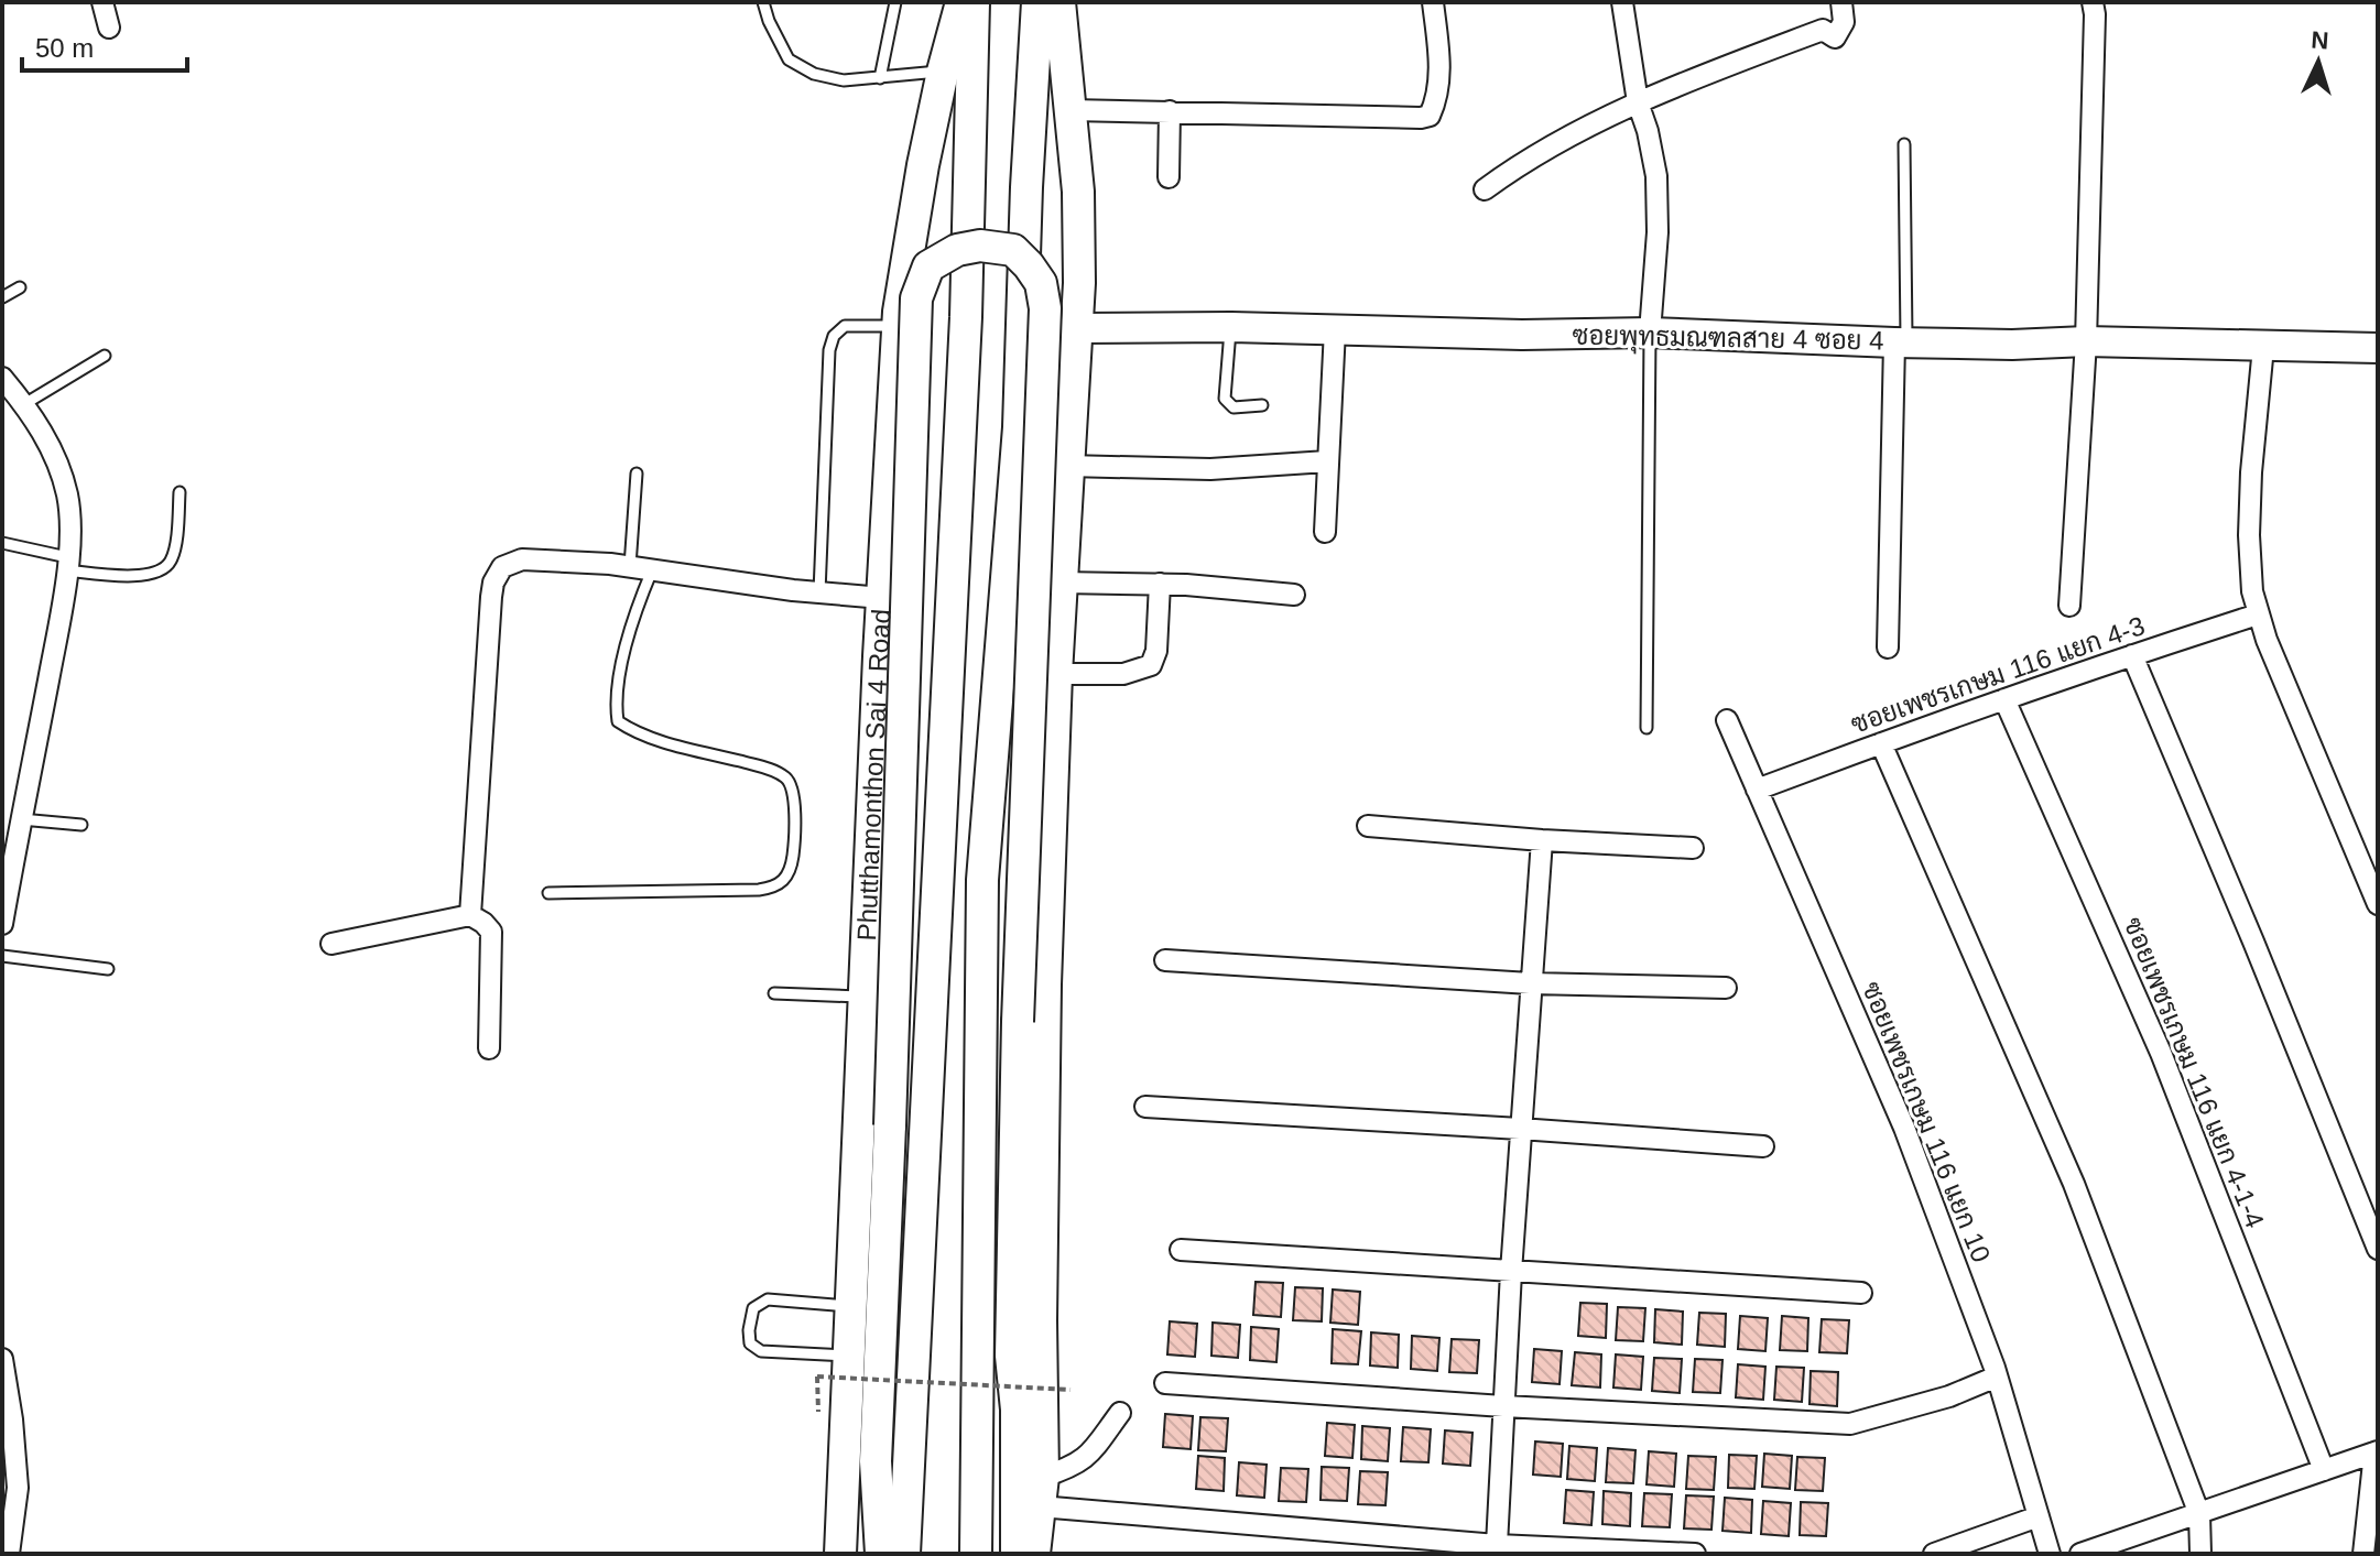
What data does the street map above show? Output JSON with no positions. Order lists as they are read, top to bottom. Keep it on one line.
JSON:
{"streets":{"main road":["Phutthamonthon Sai 4 Road"],"street":["ซอยพุทธมณฑลสาย 4 ซอย 4","ซอยเพชรเกษม 116 แยก 4-3","ซอยเพชรเกษม 116 แยก 4-1-4","ซอยเพชรเกษม 116 แยก 10"]},"crossings":[["ซอยเพชรเกษม 116 แยก 4-3","ซอยเพชรเกษม 116 แยก 4-1-4"],["ซอยเพชรเกษม 116 แยก 4-3","ซอยเพชรเกษม 116 แยก 10"]],"scale_bar":"50 m","north":"top"}
